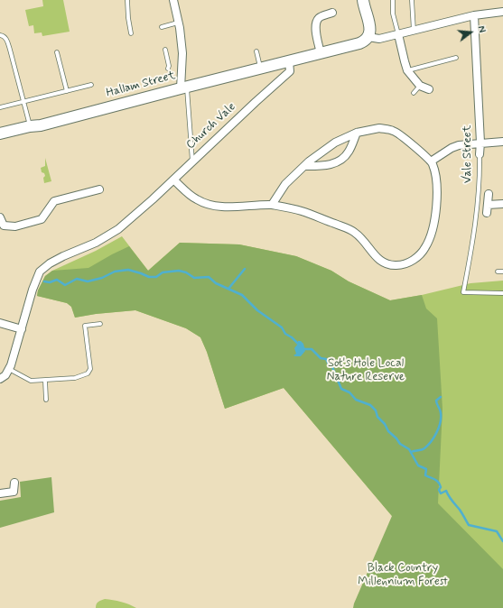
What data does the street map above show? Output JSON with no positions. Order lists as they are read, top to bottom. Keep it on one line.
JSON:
{"streets":{"street":["Hallam Street","Church Vale","Vale Street"]},"crossings":[["Hallam Street","Church Vale"]],"parks":["Sot's Hole Local Nature Reserve","Black Country Millennium Forest"],"north":"right"}
